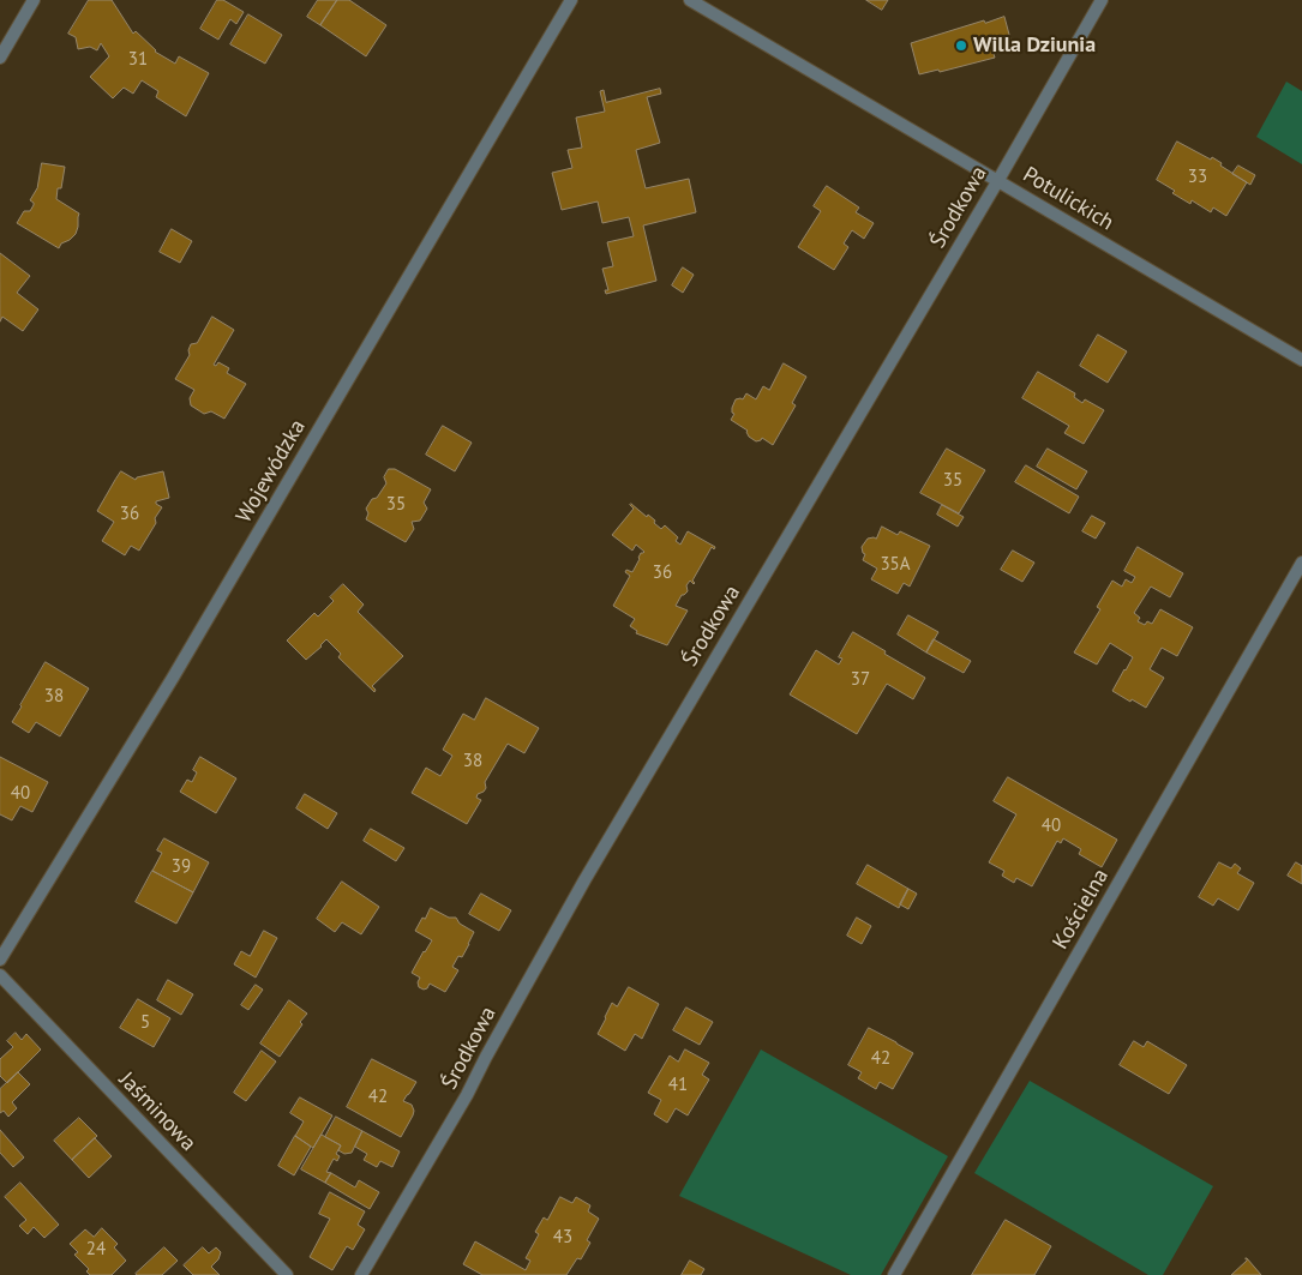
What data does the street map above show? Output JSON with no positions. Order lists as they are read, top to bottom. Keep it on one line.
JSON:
{"streets":{"street":["Potulickich","Środkowa","Wojewódzka","Kościelna","Jaśminowa"]},"crossings":[["Potulickich","Środkowa"]],"places":["Willa Dziunia"],"house_numbers":["31","33","35","35","36","35A","36","37","38","38","40","40","39","5","42","41","42","43","24"]}
